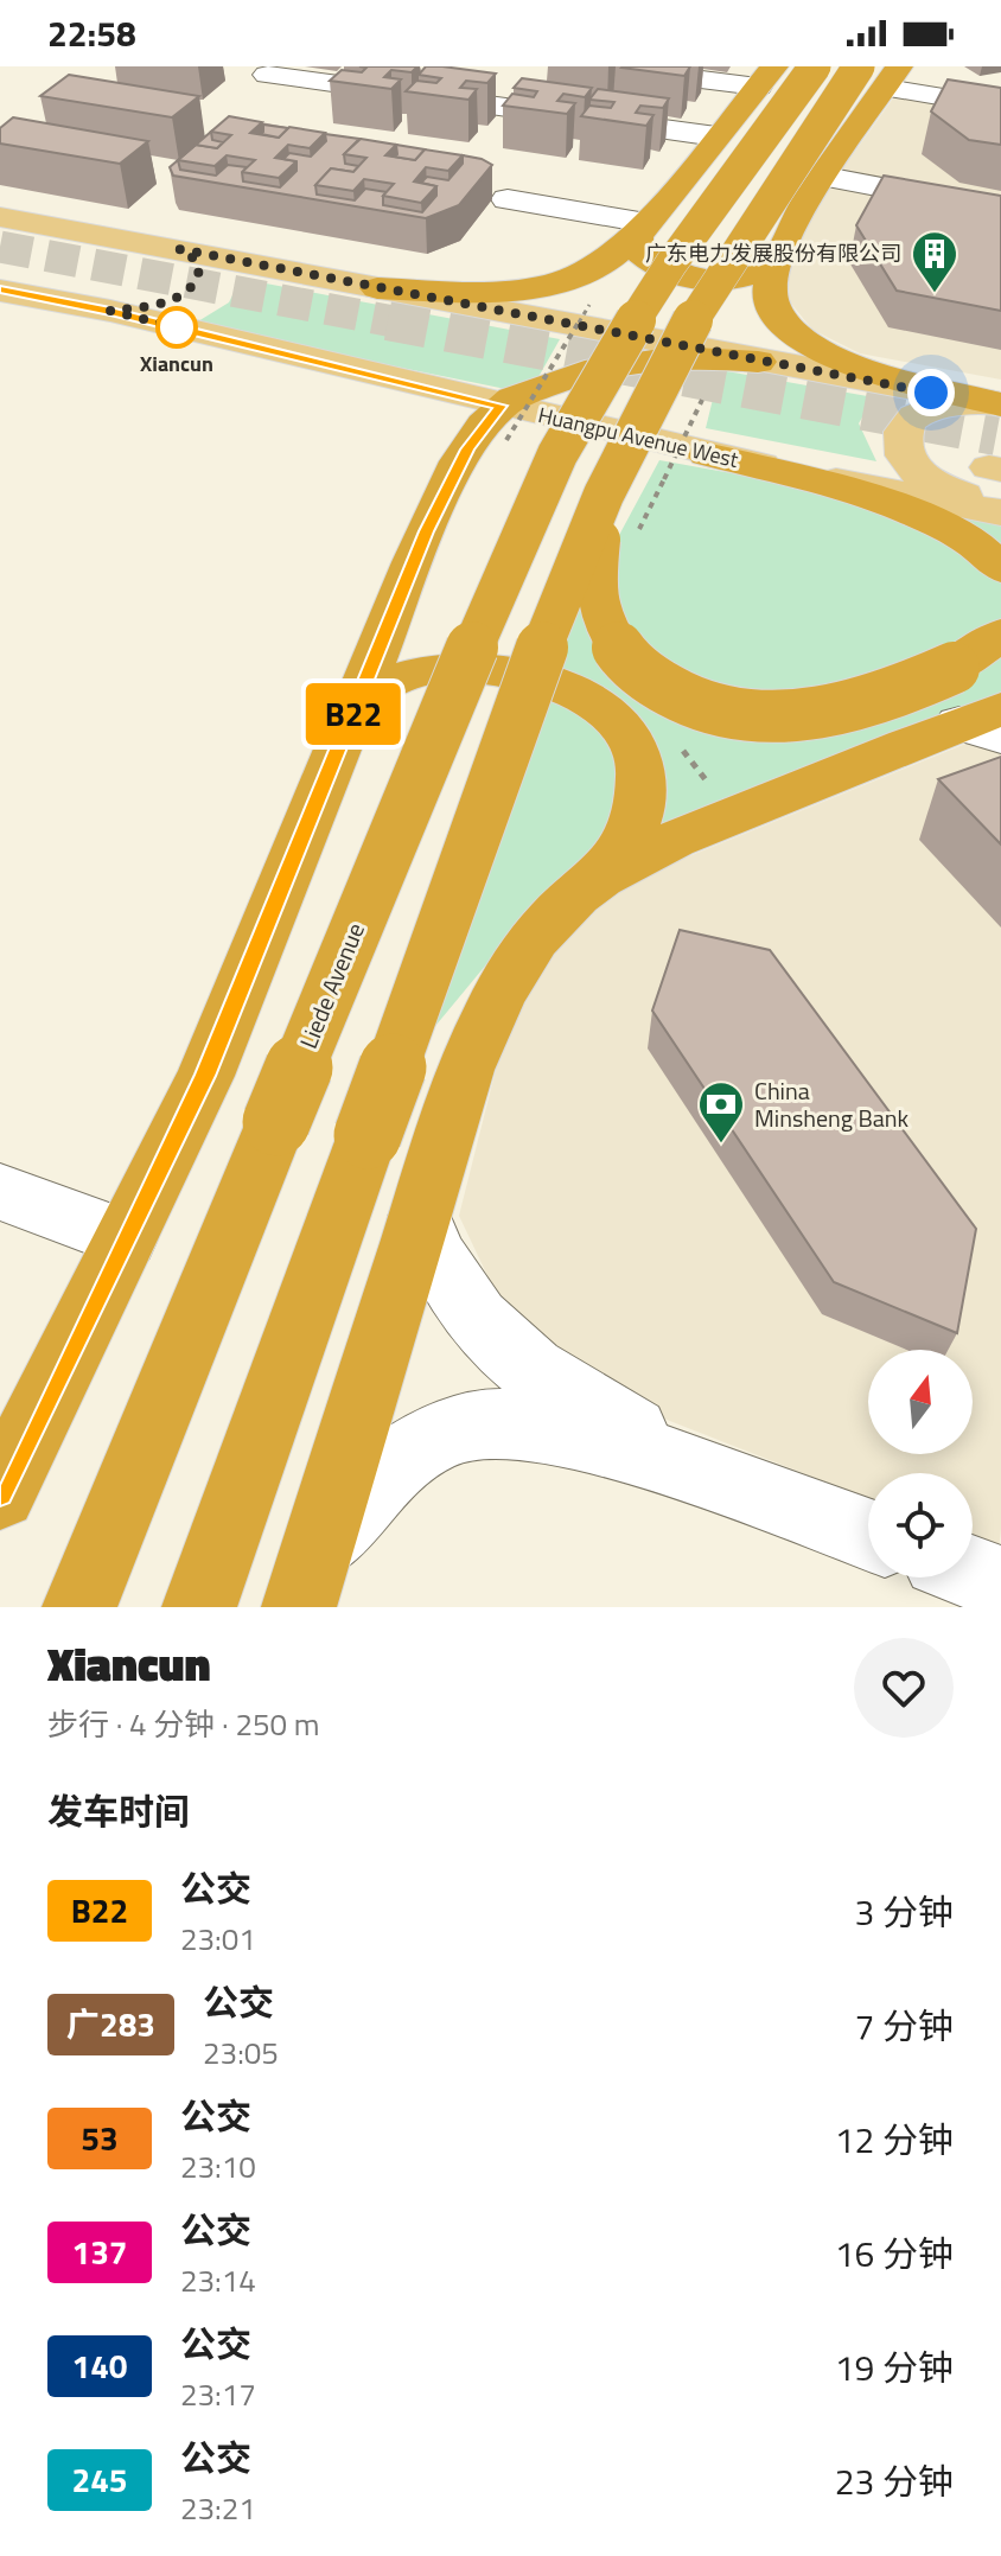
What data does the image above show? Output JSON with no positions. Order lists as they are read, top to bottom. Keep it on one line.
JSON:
{"streets":{"highway":["Liede Avenue"],"main road":["Huangpu Avenue West"]},"places":{"building":["广东电力发展股份有限公司"],"other":["Xiancun"],"bank":["China Minsheng Bank"]},"lines":["bus line B22"],"north":"top","page":{"status":"22:58","on_map":"B22","heading":[["Xiancun","步行 · 4 分钟 · 250 m"],"发车时间"],"list":[{"mark":"B22","name":"公交","note":"23:01","value":"3 分钟"},{"mark":"广283","name":"公交","note":"23:05","value":"7 分钟"},{"mark":"53","name":"公交","note":"23:10","value":"12 分钟"},{"mark":"137","name":"公交","note":"23:14","value":"16 分钟"},{"mark":"140","name":"公交","note":"23:17","value":"19 分钟"},{"mark":"245","name":"公交","note":"23:21","value":"23 分钟"}]}}
